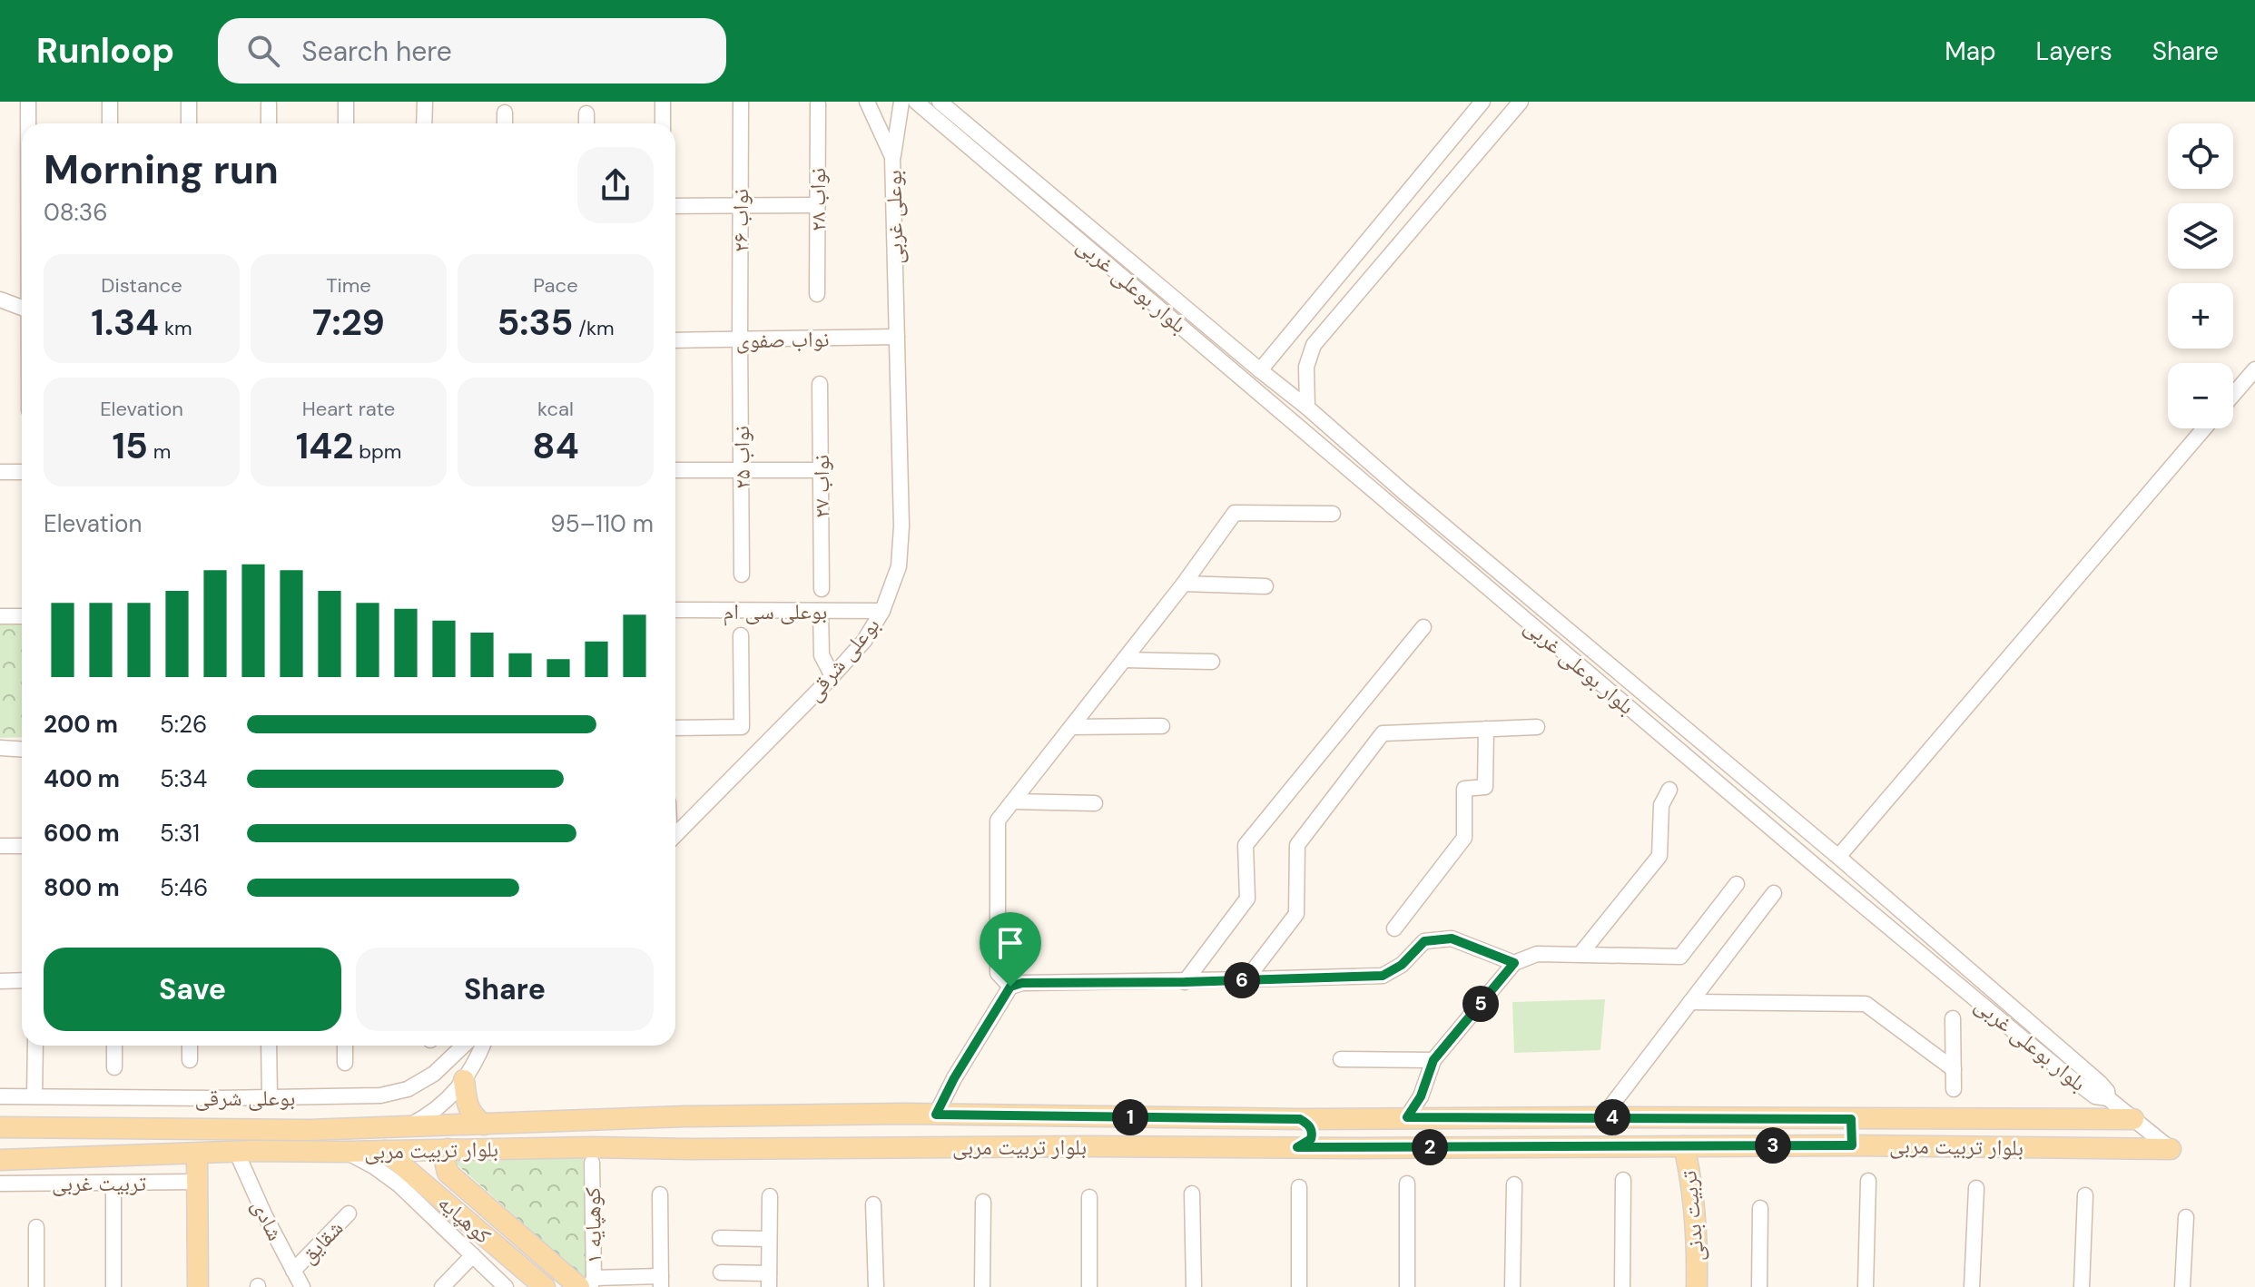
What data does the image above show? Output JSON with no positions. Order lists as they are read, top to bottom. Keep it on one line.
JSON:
{"streets":{"main road":["بلوار تربیت مربی","تربیت بدنی","کوهپایه"],"street":["نواب ۲۸","بوعلی غربی","نواب ۲۶","بلوار بوعلی غربی","نواب صفوی","نواب ۲۵","نواب ۲۷","بوعلی سی ام","بوعلی شرقی","تربیت غربی","شادی","کوهپایه ۱","شقایق"]},"crossings":[["بوعلی غربی","نواب صفوی"],["بوعلی غربی","بوعلی شرقی"],["نواب ۲۶","نواب صفوی"],["نواب ۲۶","نواب ۲۵"],["نواب صفوی","نواب ۲۵"],["نواب صفوی","بوعلی شرقی"],["بوعلی سی ام","بوعلی شرقی"],["بلوار تربیت مربی","تربیت بدنی"],["بلوار تربیت مربی","کوهپایه"],["بلوار تربیت مربی","شادی"],["کوهپایه","کوهپایه ۱"],["شادی","شقایق"]],"page":{"header":"Runloop","search":"Search here","nav":["Map","Layers","Share"],"map_buttons":["+","−"],"heading":["Morning run","08:36"],"stats":[["Distance","1.34 km"],["Time","7:29"],["Pace","5:35 /km"],["Elevation","15 m"],["Heart rate","142 bpm"],["kcal","84"]],"chart":["Elevation","95–110 m"],"list":[{"name":"200 m","note":"5:26"},{"name":"400 m","note":"5:34"},{"name":"600 m","note":"5:31"},{"name":"800 m","note":"5:46"}],"buttons":["Save","Share"],"pins":["6","5","1","4","3","2"]}}
